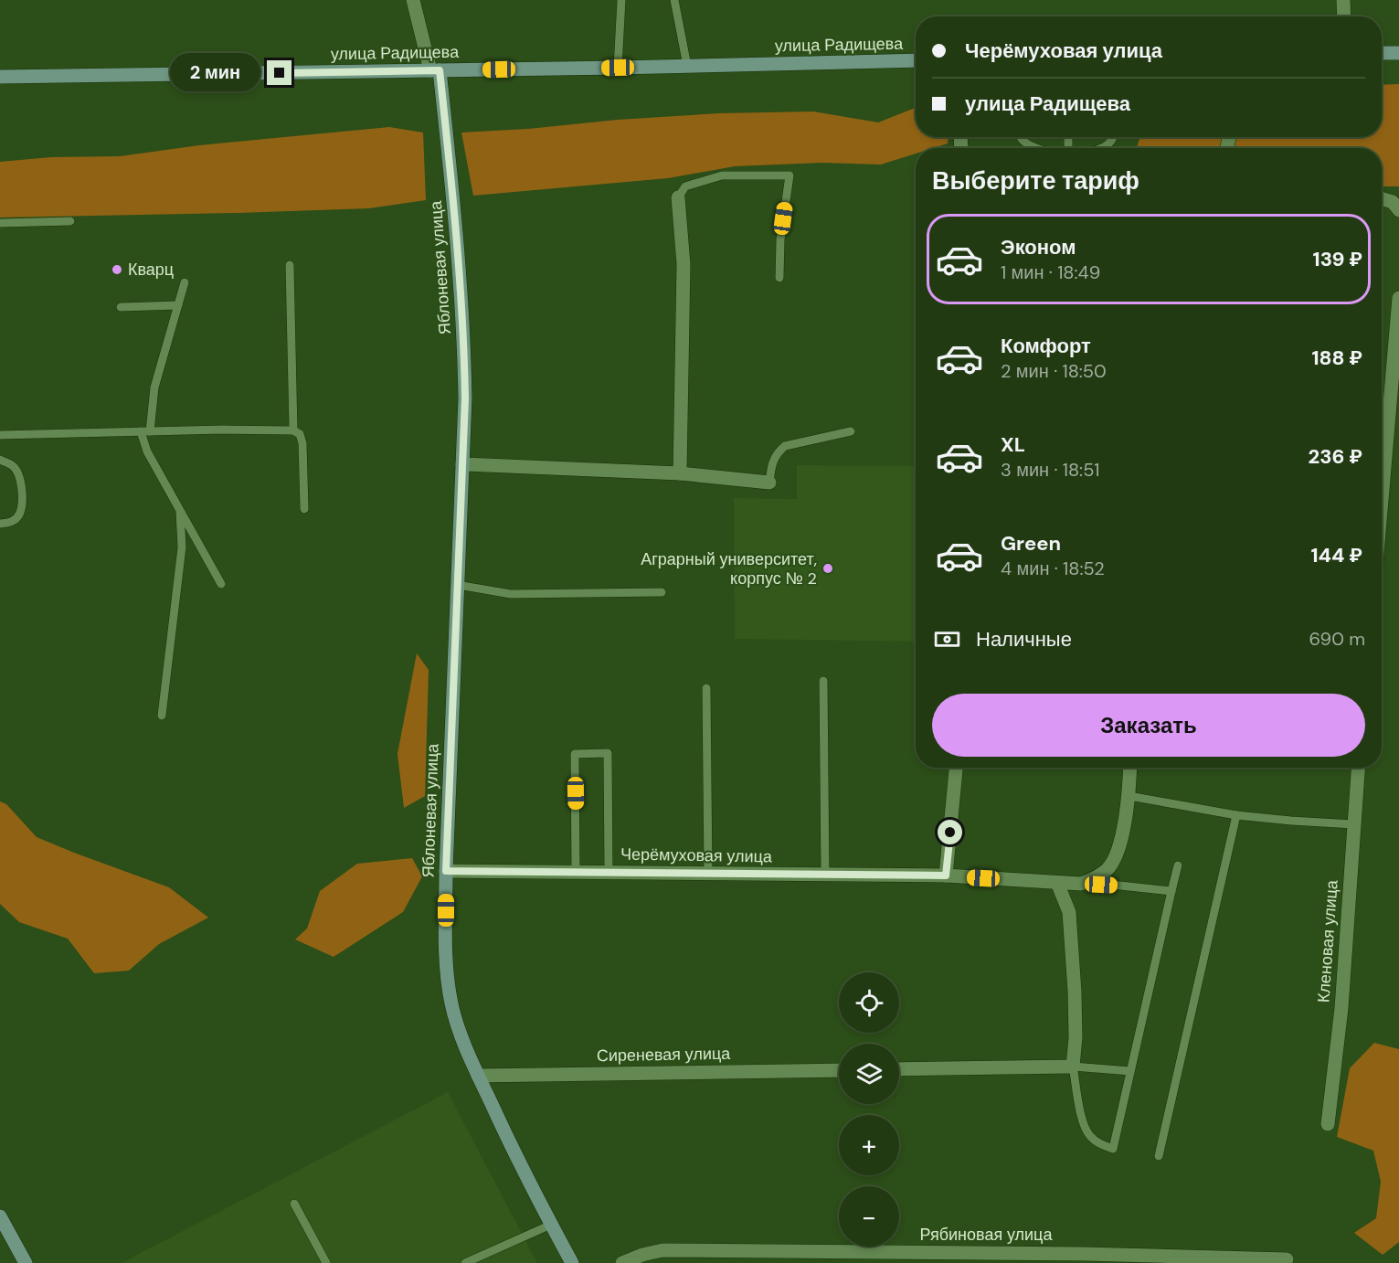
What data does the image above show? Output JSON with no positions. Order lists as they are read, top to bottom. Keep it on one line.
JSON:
{"streets":{"street":["улица Радищева","Яблоневая улица","Черёмуховая улица","Кленовая улица","Сиреневая улица","Рябиновая улица"]},"crossings":[["улица Радищева","Яблоневая улица"],["Яблоневая улица","Черёмуховая улица"],["Яблоневая улица","Сиреневая улица"]],"places":["Кварц","Аграрный университет, корпус № 2"],"page":{"banner":["Черёмуховая улица","улица Радищева"],"bubble":"2 мин","heading":"Выберите тариф","list":[{"name":"Эконом","note":"1 мин · 18:49","value":"139 ₽"},{"name":"Комфорт","note":"2 мин · 18:50","value":"188 ₽"},{"name":"XL","note":"3 мин · 18:51","value":"236 ₽"},{"name":"Green","note":"4 мин · 18:52","value":"144 ₽"}],"pay":["Наличные","690 m"],"buttons":"Заказать","map_buttons":["+","−"]}}
